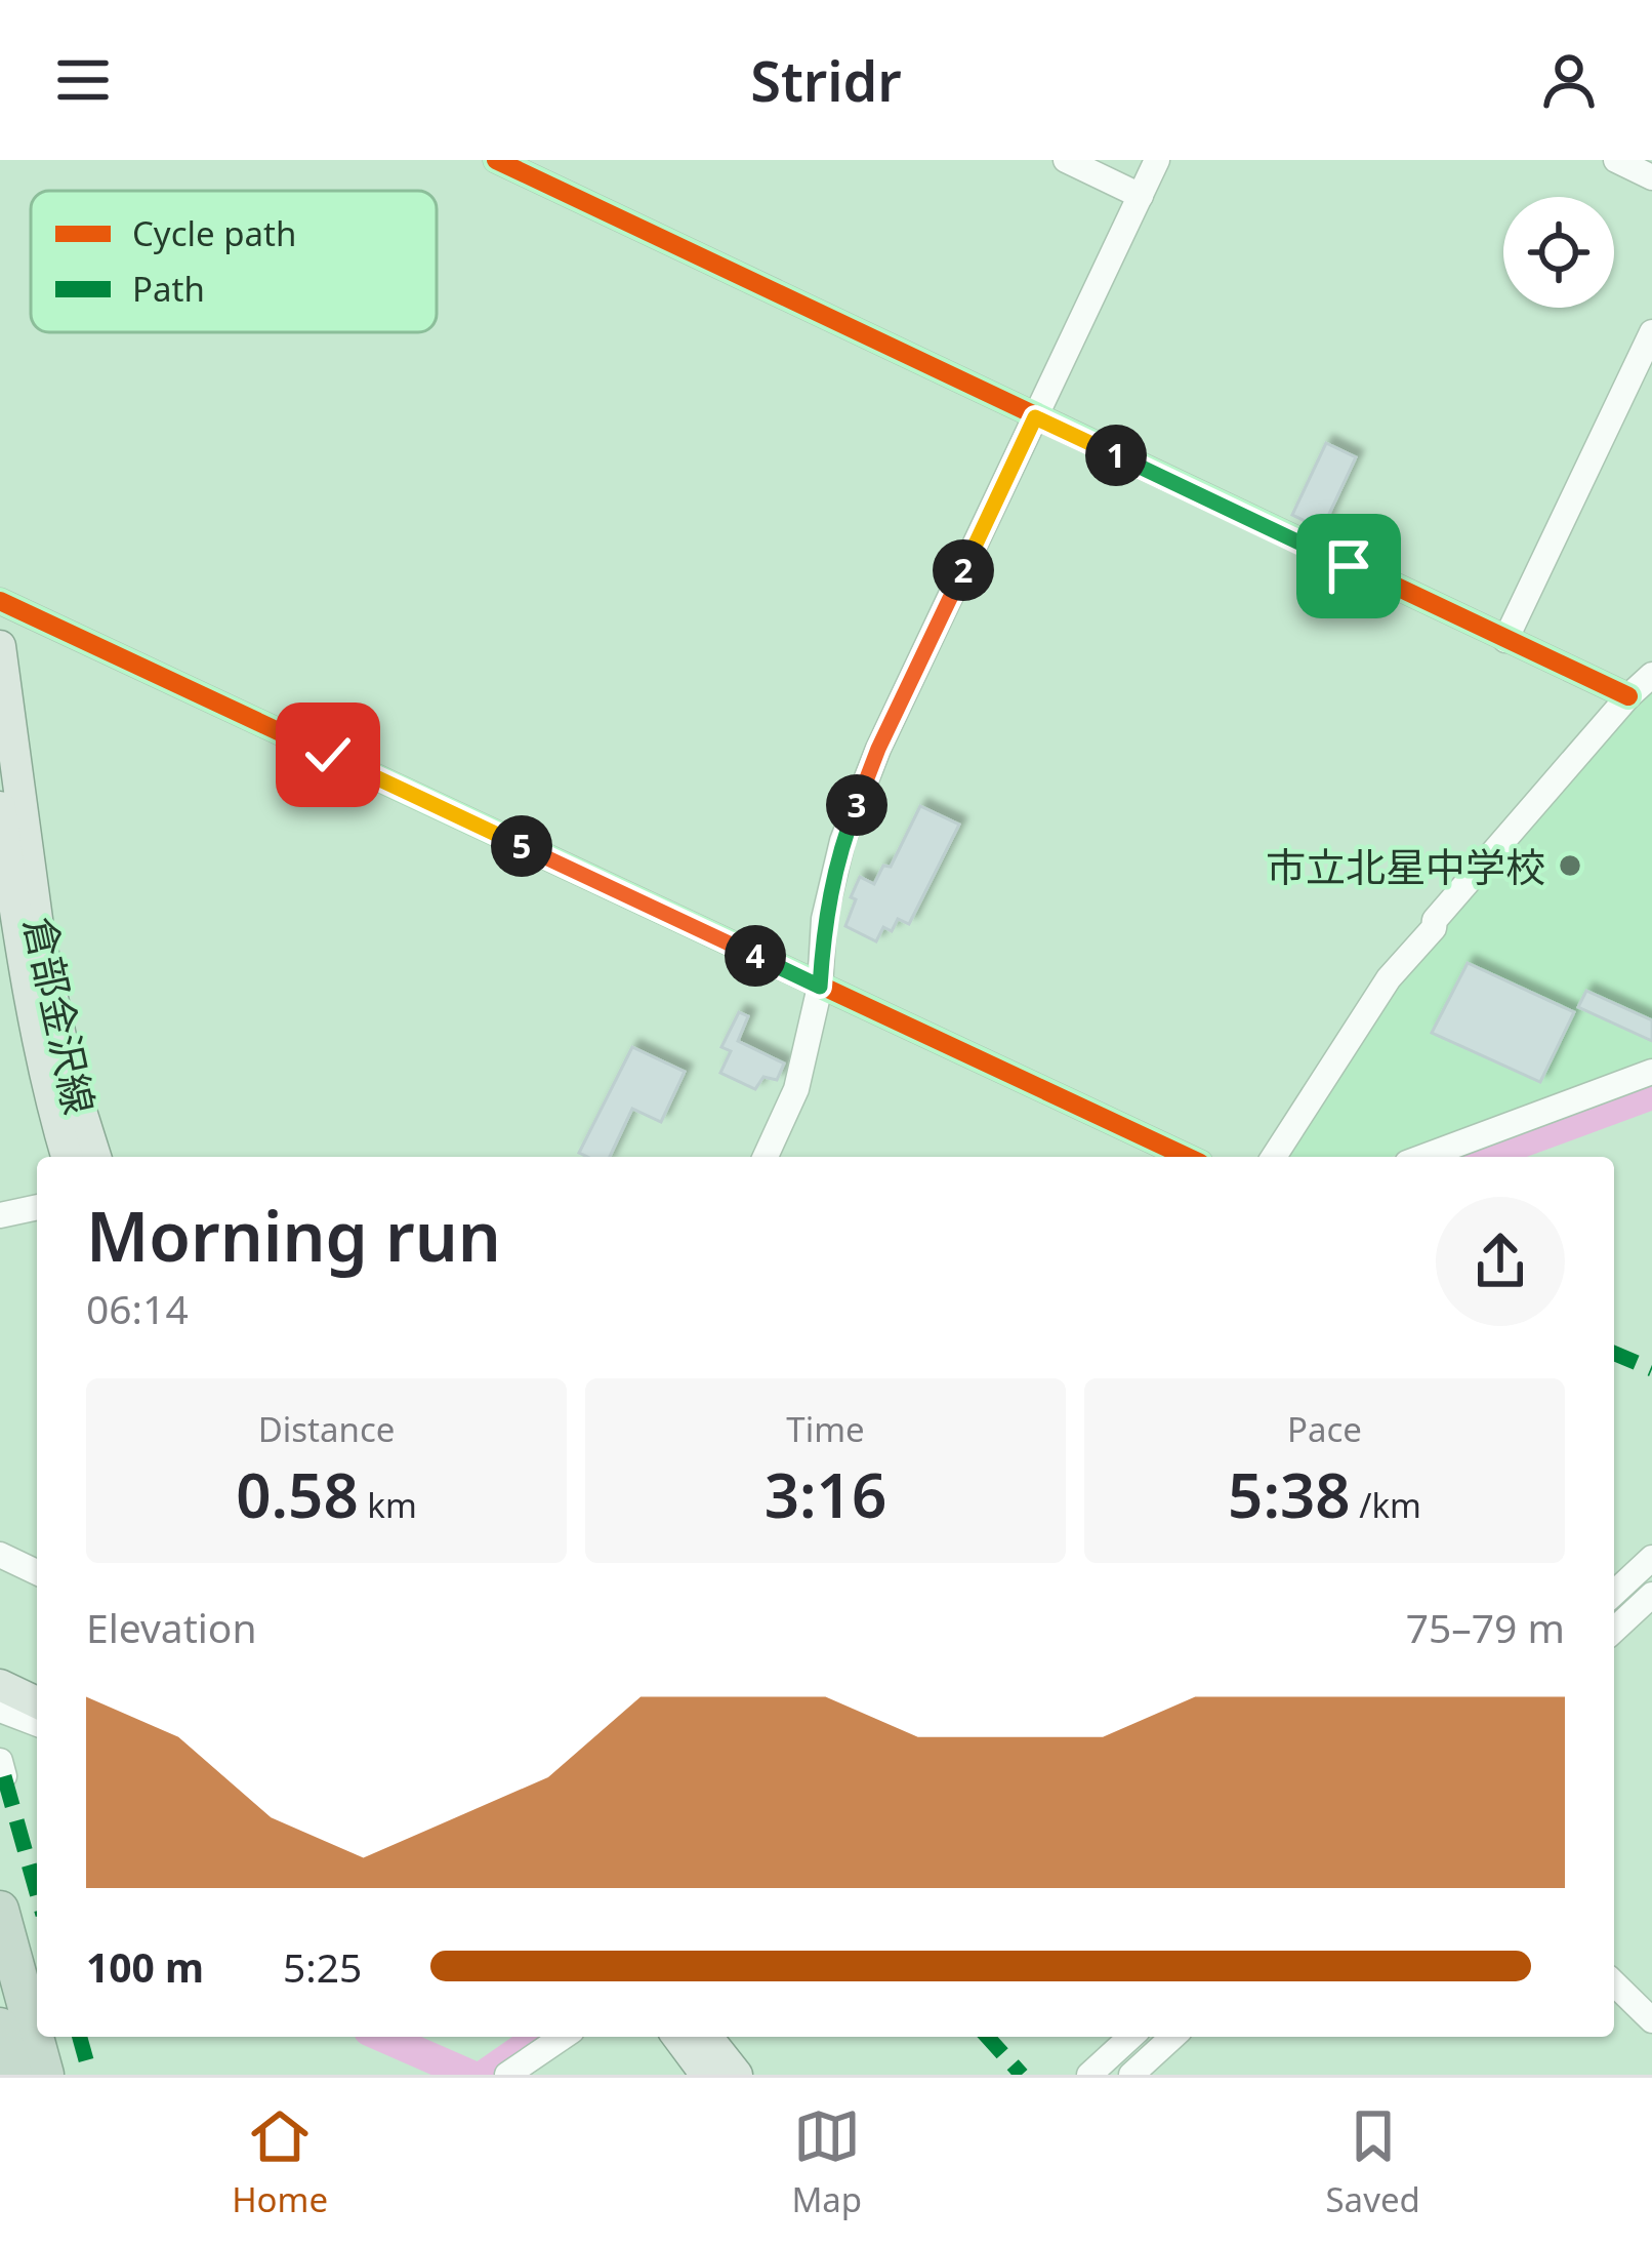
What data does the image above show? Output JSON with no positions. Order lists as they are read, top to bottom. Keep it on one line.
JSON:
{"streets":{"main road":["倉部金沢線"]},"places":["市立北星中学校"],"legend":["Cycle path","Path"],"page":{"header":"Stridr","pins":["1","2","3","5","4"],"heading":["Morning run","06:14"],"stats":[["Distance","0.58 km"],["Time","3:16"],["Pace","5:38 /km"]],"chart":["Elevation","75–79 m"],"list":[{"name":"100 m","note":"5:25"}],"tabs":["Home","Map","Saved"]}}
